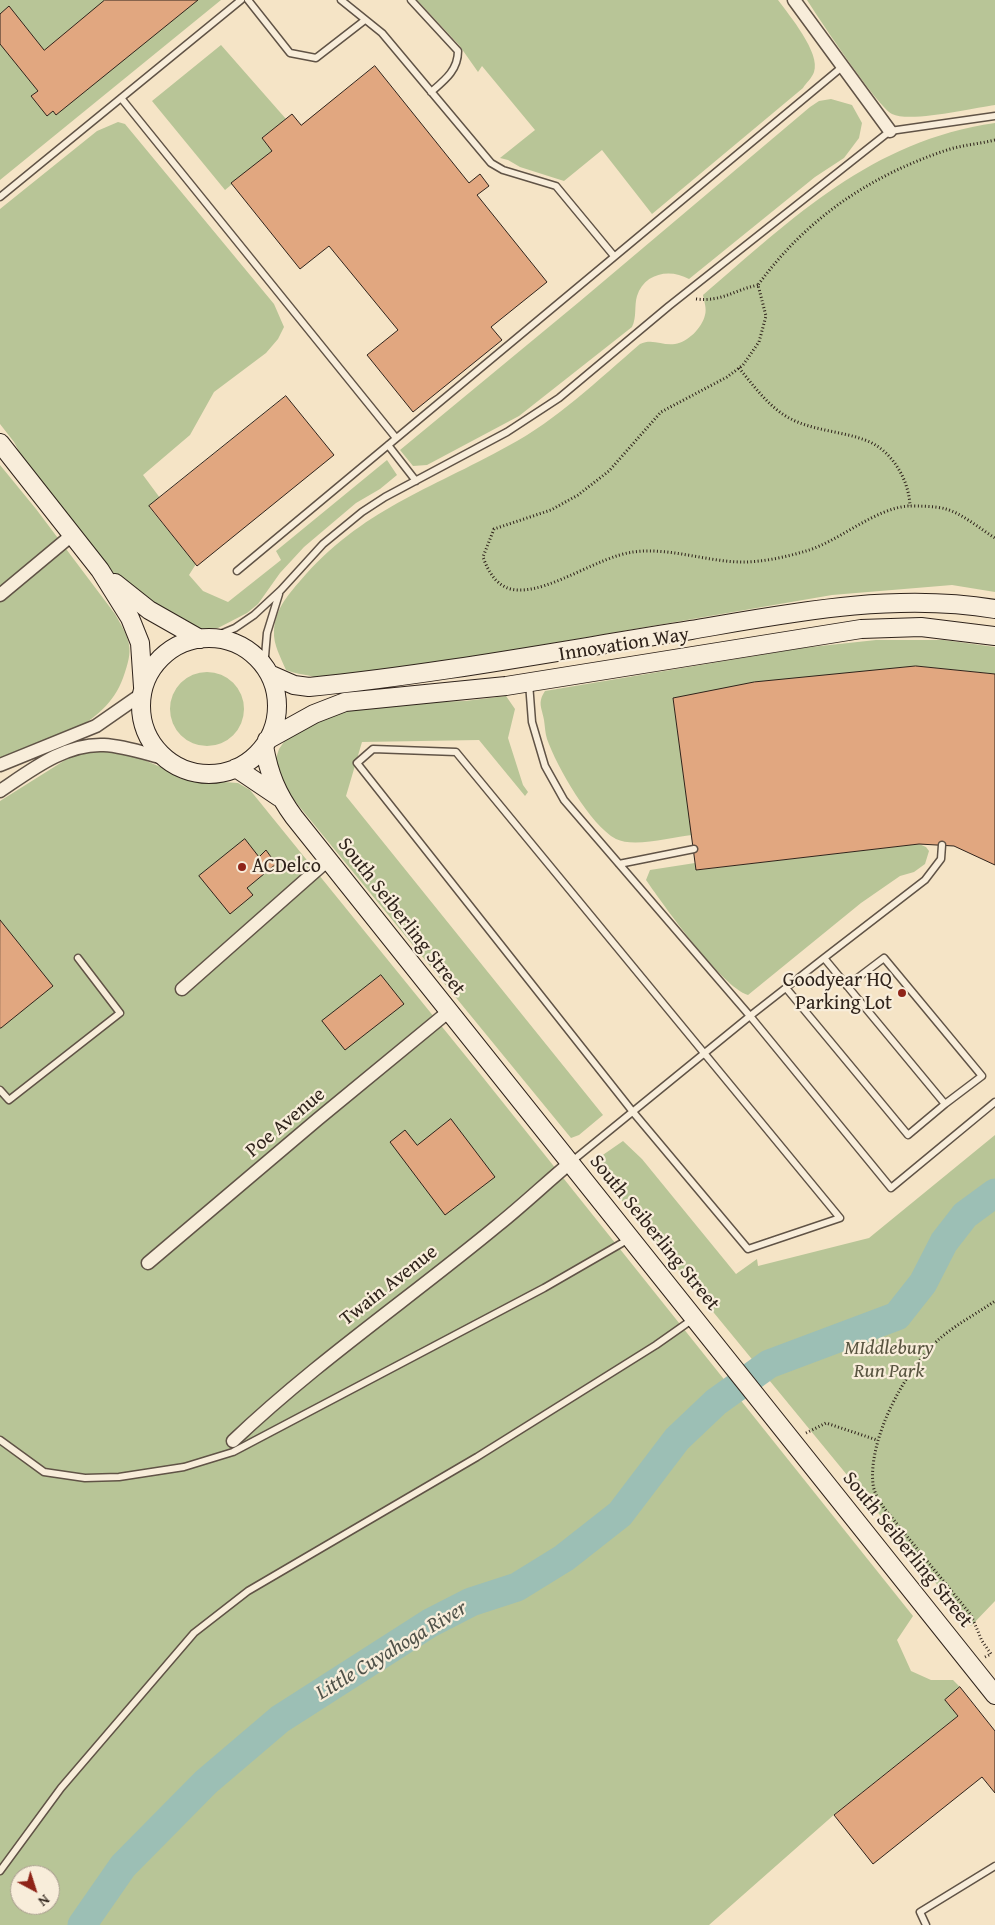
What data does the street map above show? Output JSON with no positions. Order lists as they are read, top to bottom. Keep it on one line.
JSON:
{"streets":{"main road":["Innovation Way","South Seiberling Street"],"street":["Poe Avenue","Twain Avenue"]},"crossings":[["Innovation Way","South Seiberling Street"],["South Seiberling Street","Poe Avenue"],["South Seiberling Street","Twain Avenue"]],"water":["Little Cuyahoga River"],"parks":["MIddlebury Run Park"],"places":["ACDelco","Goodyear HQ Parking Lot"],"north":"bottom right"}
